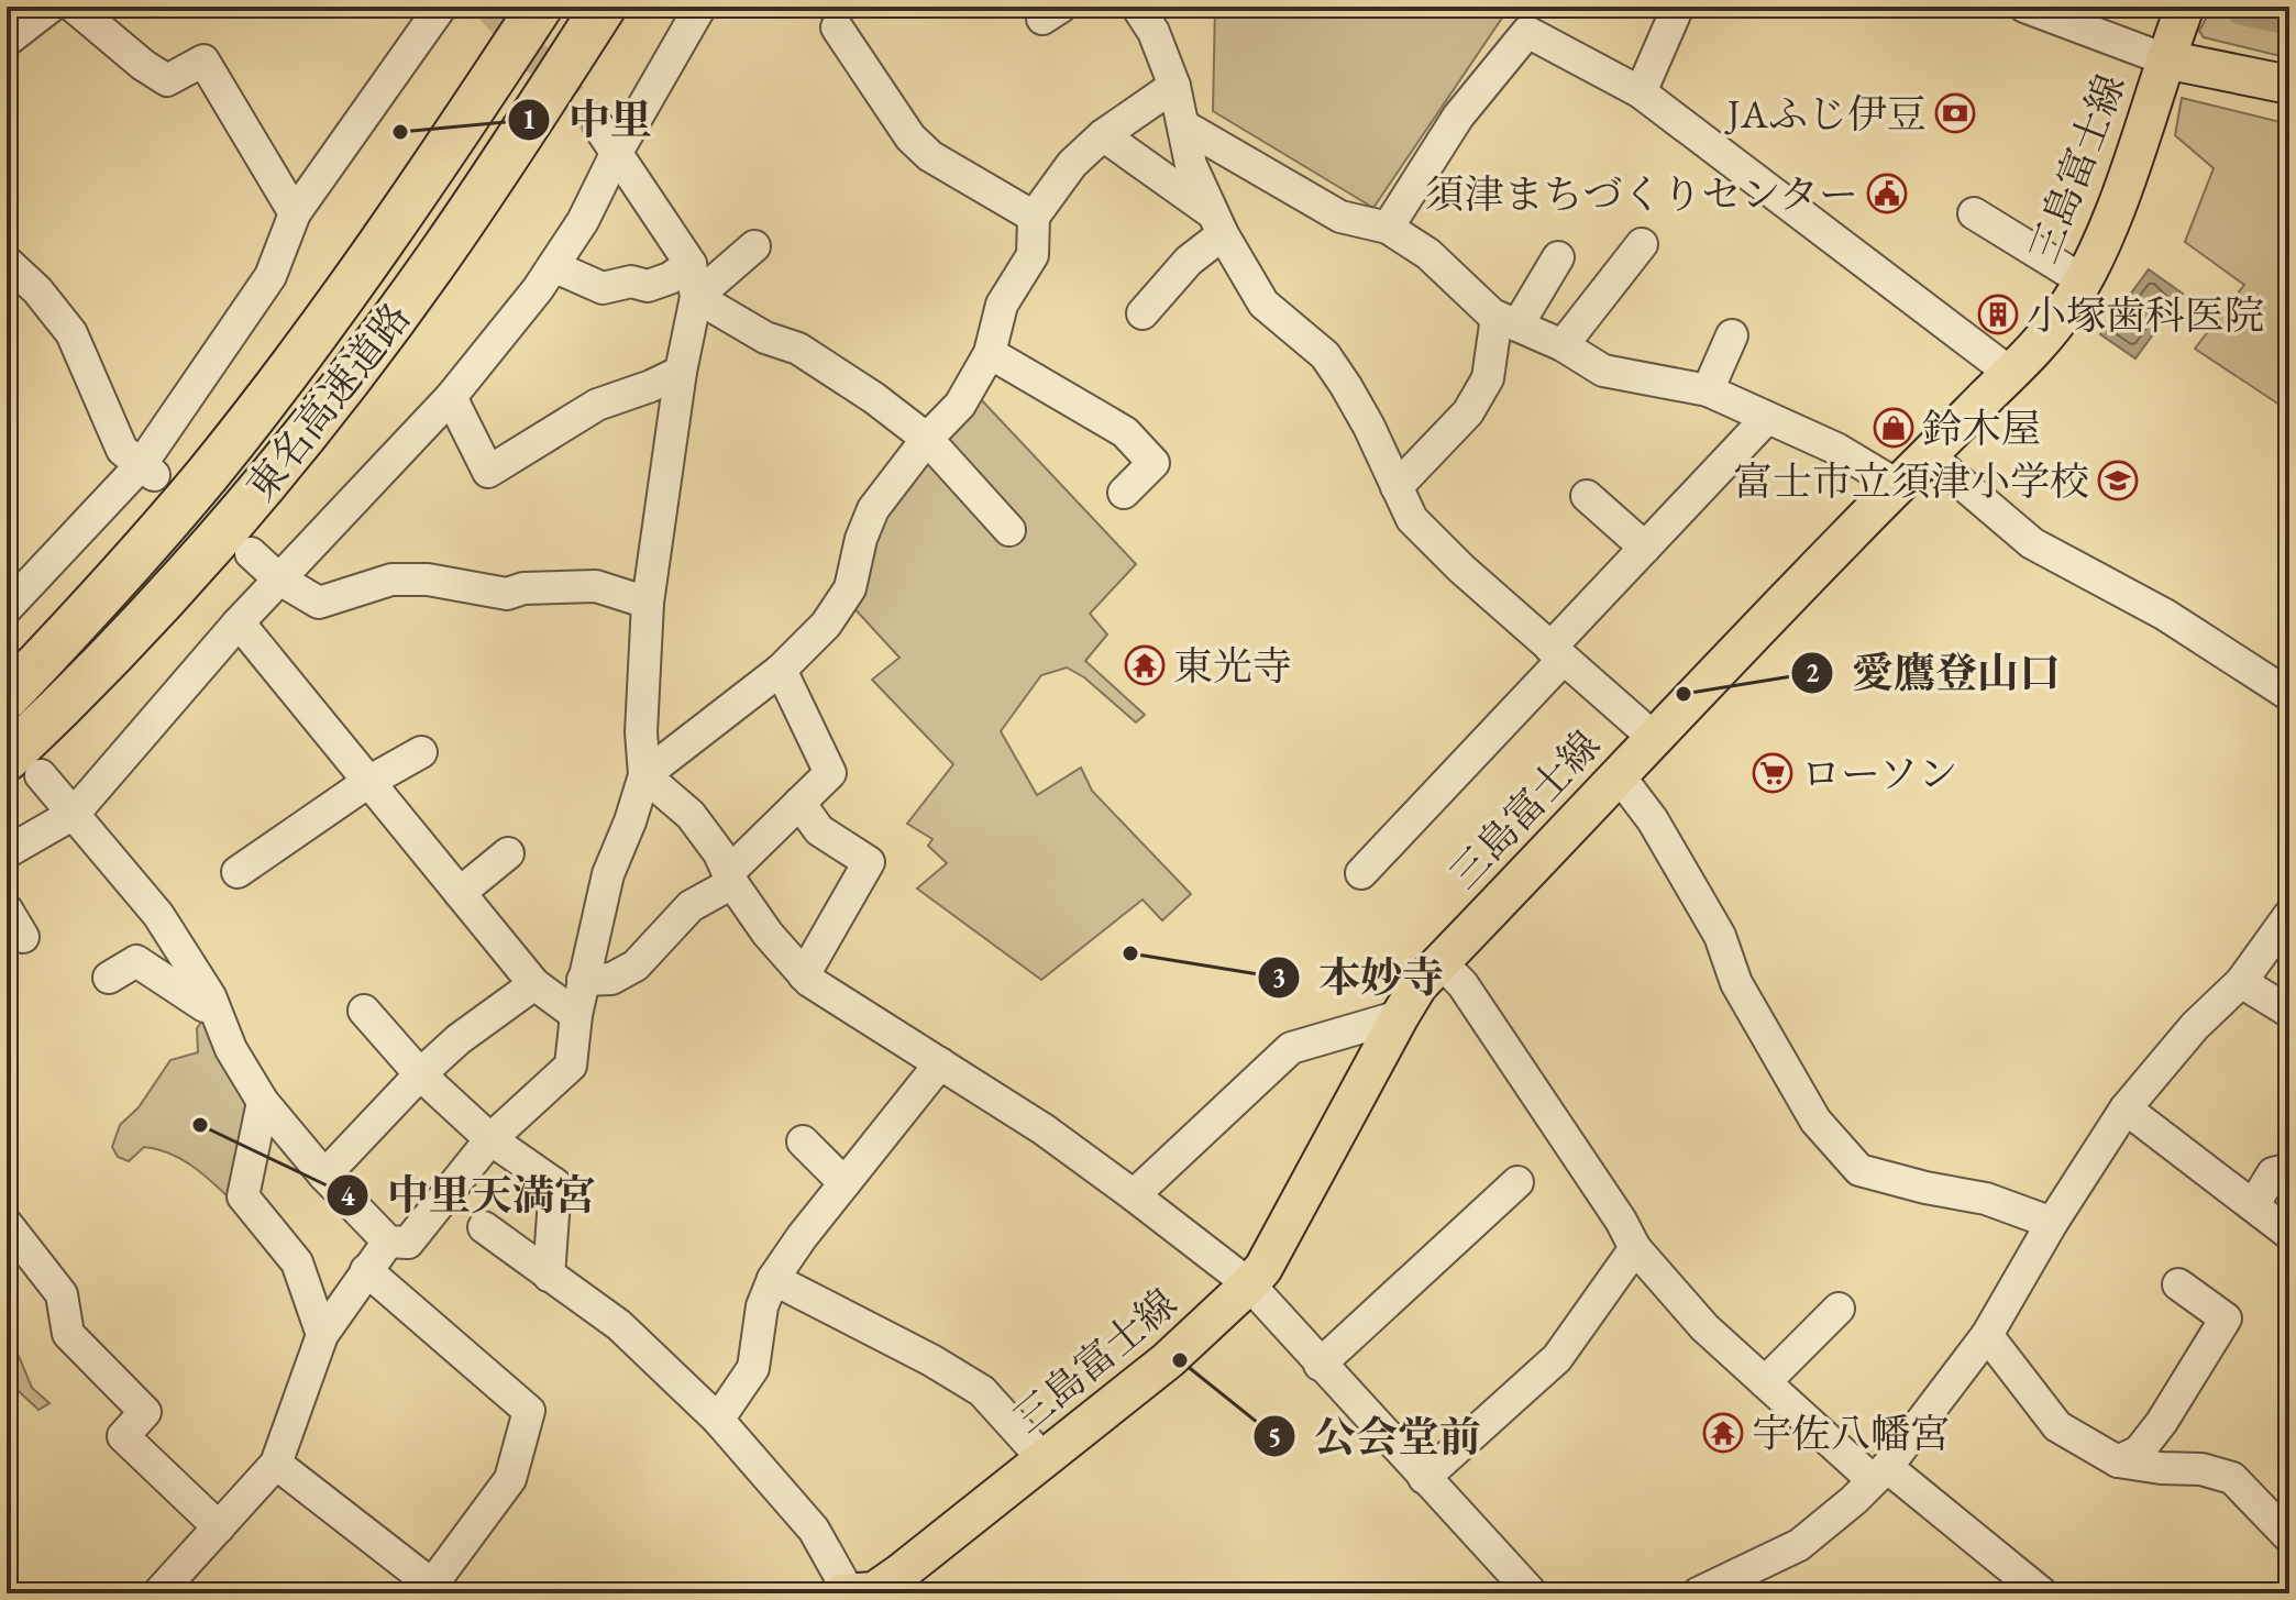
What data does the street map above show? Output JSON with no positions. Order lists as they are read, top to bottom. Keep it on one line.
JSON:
{"streets":{"highway":["東名高速道路"],"main road":["三島富士線"]},"places":{"bank":["JAふじ伊豆"],"other":["中里","愛鷹登山口","本妙寺","中里天満宮","公会堂前"],"public building":["須津まちづくりセンター"],"building":["小塚歯科医院"],"shop":["鈴木屋"],"school or university":["富士市立須津小学校"],"temple":["東光寺","宇佐八幡宮"],"supermarket":["ローソン"]}}
